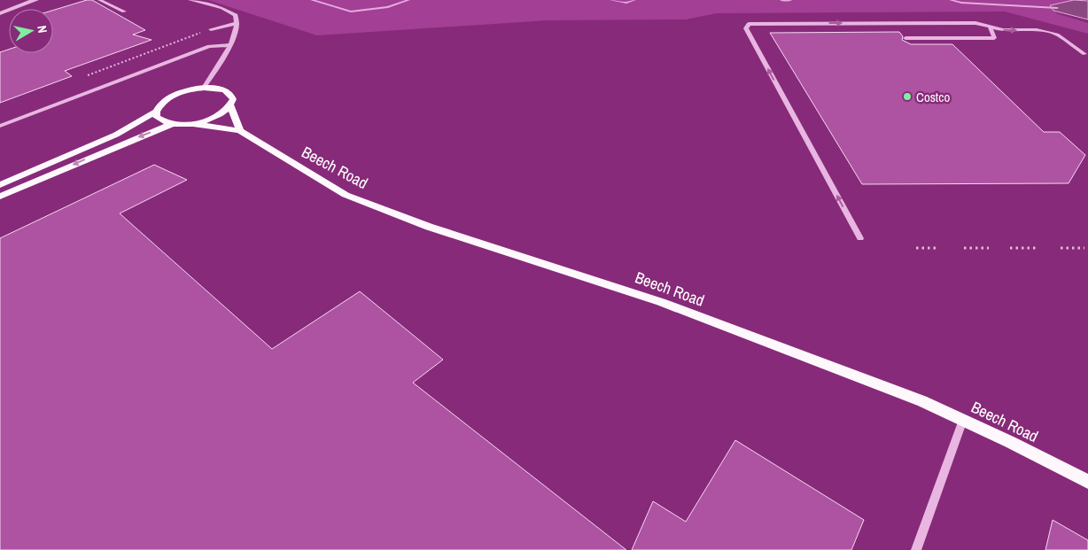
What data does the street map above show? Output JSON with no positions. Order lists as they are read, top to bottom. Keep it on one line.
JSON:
{"streets":{"main road":["Beech Road"]},"places":["Costco"],"north":"right"}
